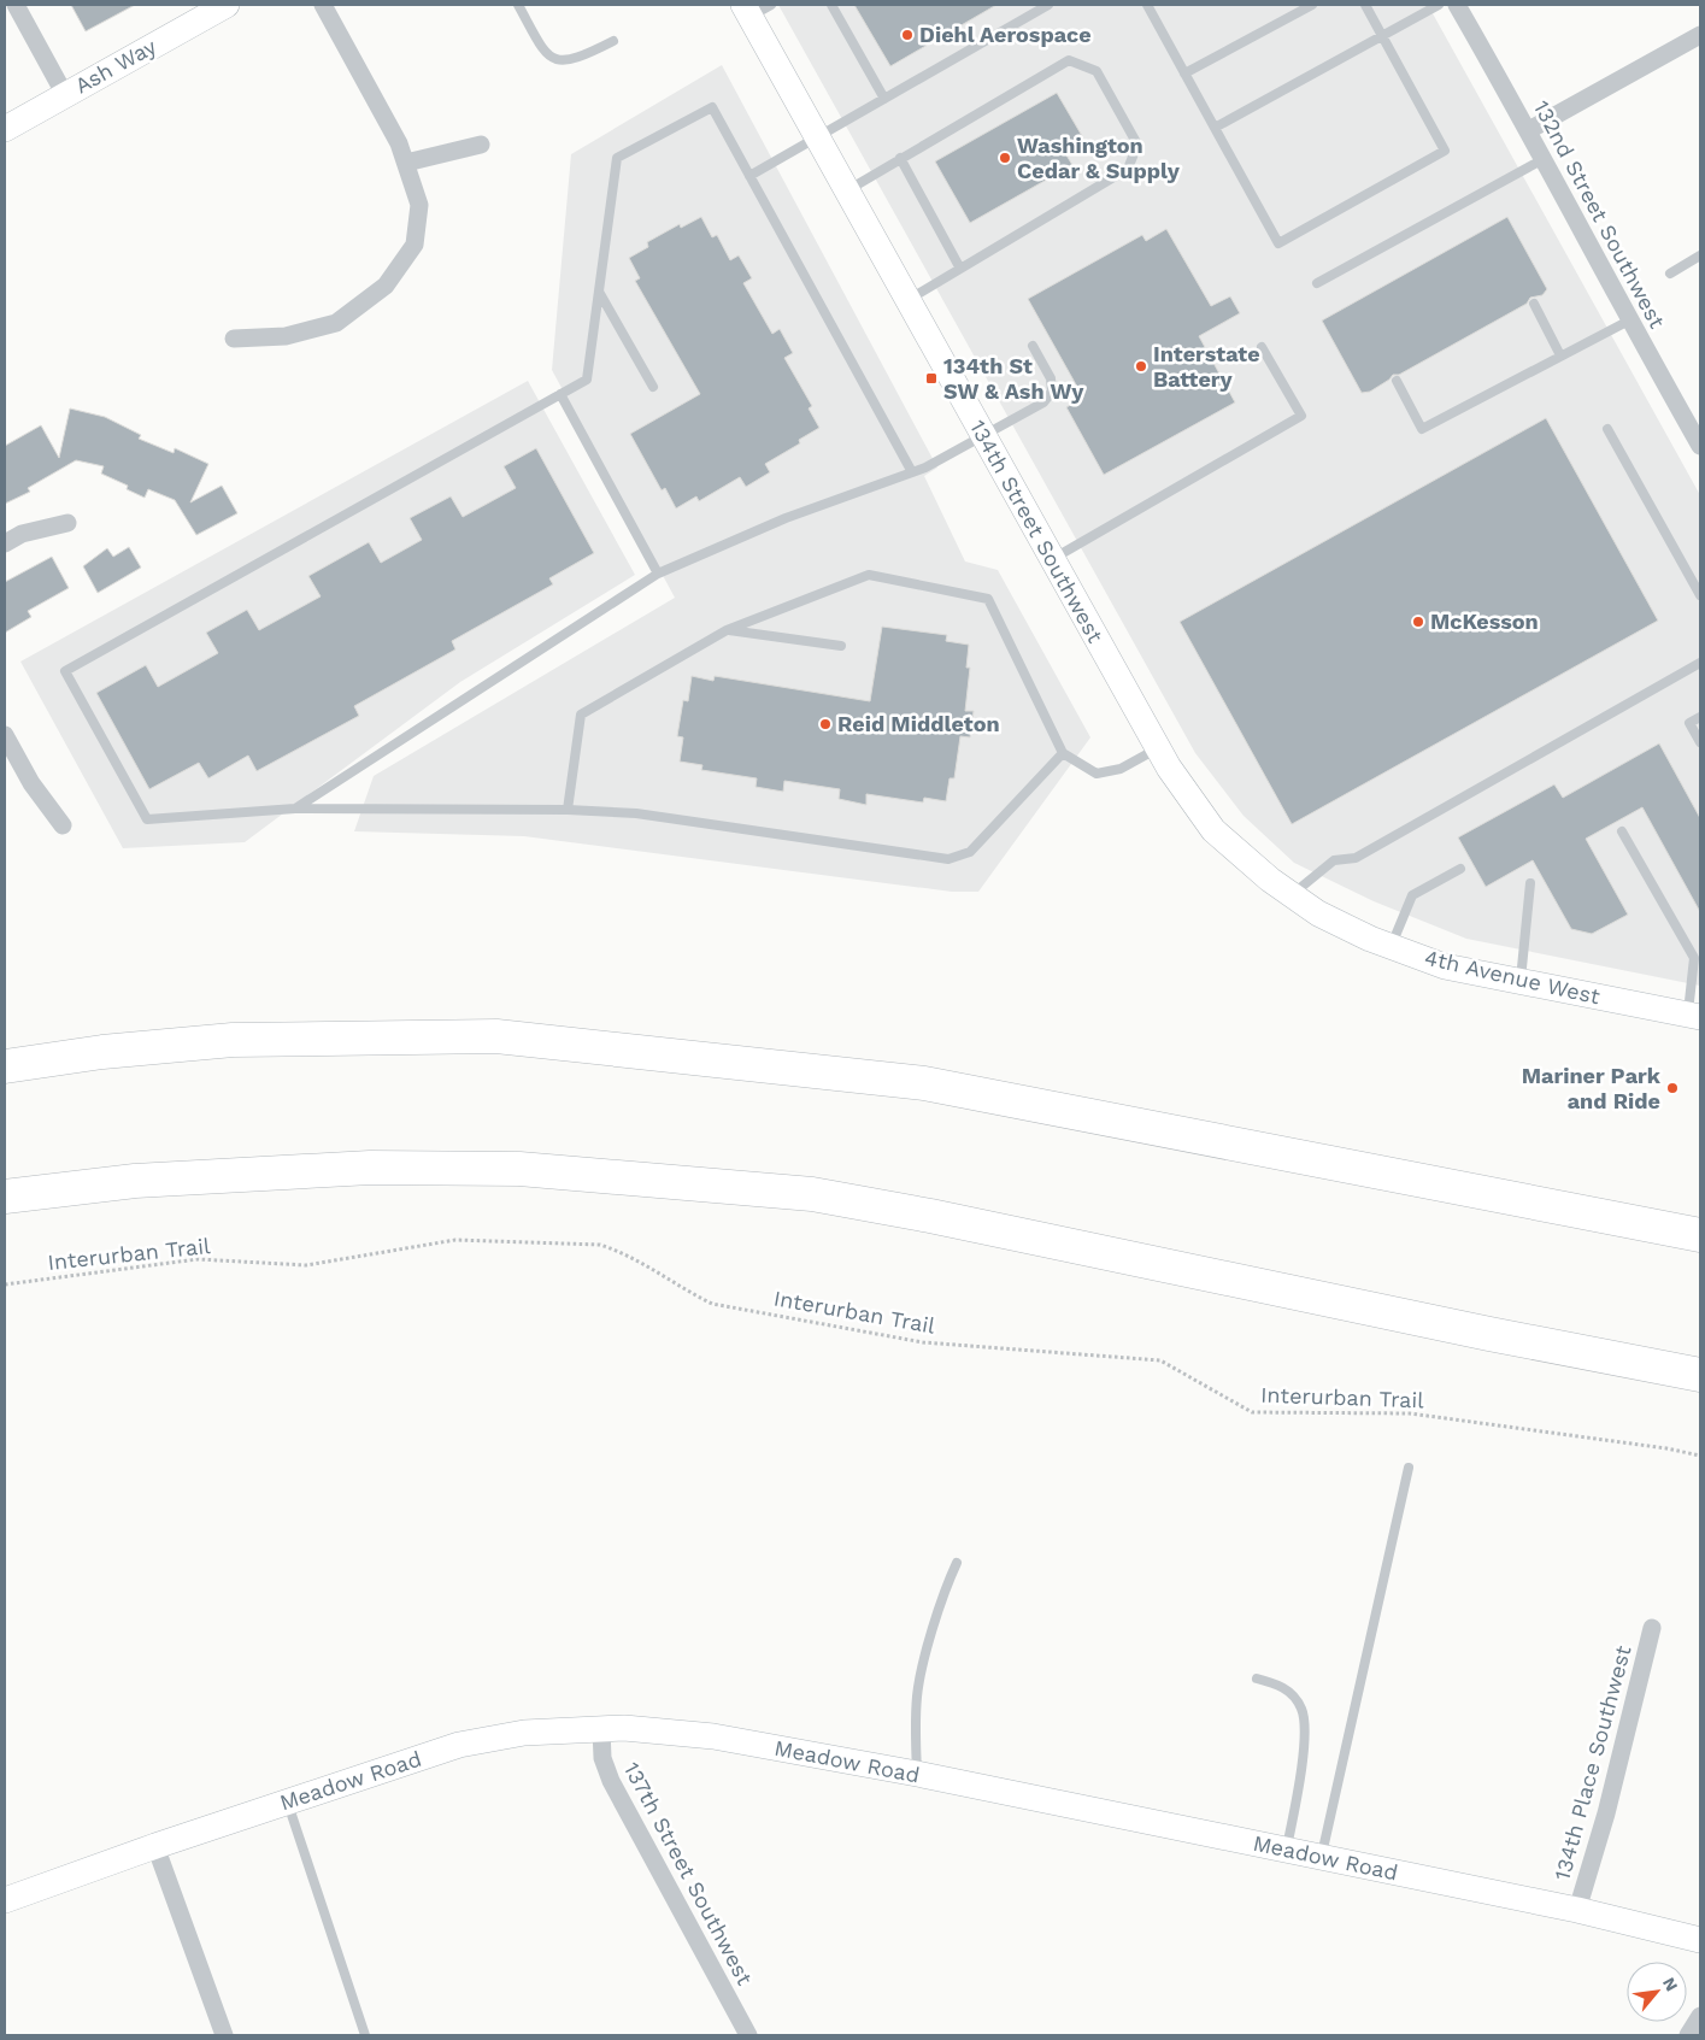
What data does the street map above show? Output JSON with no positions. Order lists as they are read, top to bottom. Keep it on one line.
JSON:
{"streets":{"street":["Ash Way","132nd Street Southwest","134th Street Southwest","4th Avenue West","Meadow Road","134th Place Southwest","137th Street Southwest"],"path":["Interurban Trail"]},"crossings":[["134th Street Southwest","4th Avenue West"],["Meadow Road","134th Place Southwest"],["Meadow Road","137th Street Southwest"]],"places":{"other":["Diehl Aerospace","Washington Cedar & Supply","Interstate Battery","McKesson","Reid Middleton","Mariner Park and Ride"],"transit":["134th St SW & Ash Wy"]},"north":"top right"}
